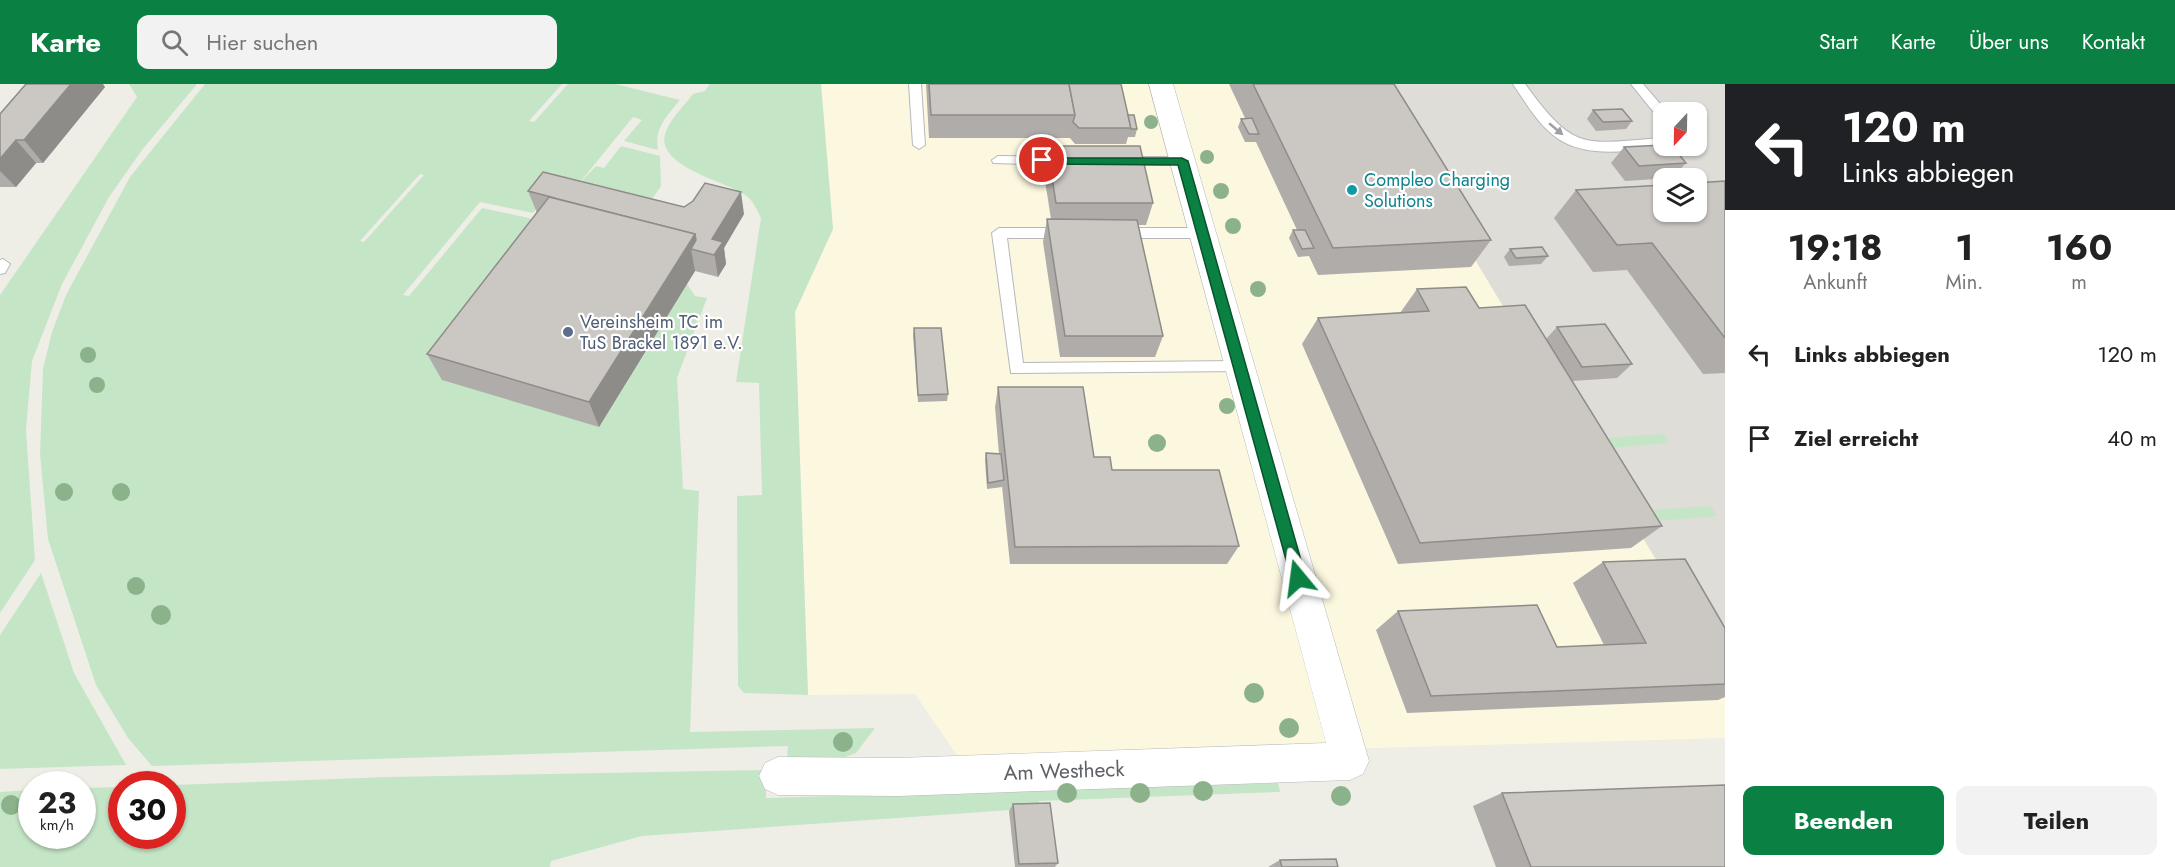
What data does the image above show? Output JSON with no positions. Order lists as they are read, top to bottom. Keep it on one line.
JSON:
{"streets":{"street":["Am Westheck"]},"places":["Compleo Charging Solutions","Vereinsheim TC im TuS Brackel 1891 e.V."],"north":"bottom","page":{"header":"Karte","search":"Hier suchen","nav":["Start","Karte","Über uns","Kontakt"],"turn":["120 m","Links abbiegen"],"eta":["19:18","Ankunft","1","Min.","160","m"],"list":[{"name":"Links abbiegen","value":"120 m"},{"name":"Ziel erreicht","value":"40 m"}],"speed":"23 km/h","limit":"30","buttons":["Beenden","Teilen"]}}
